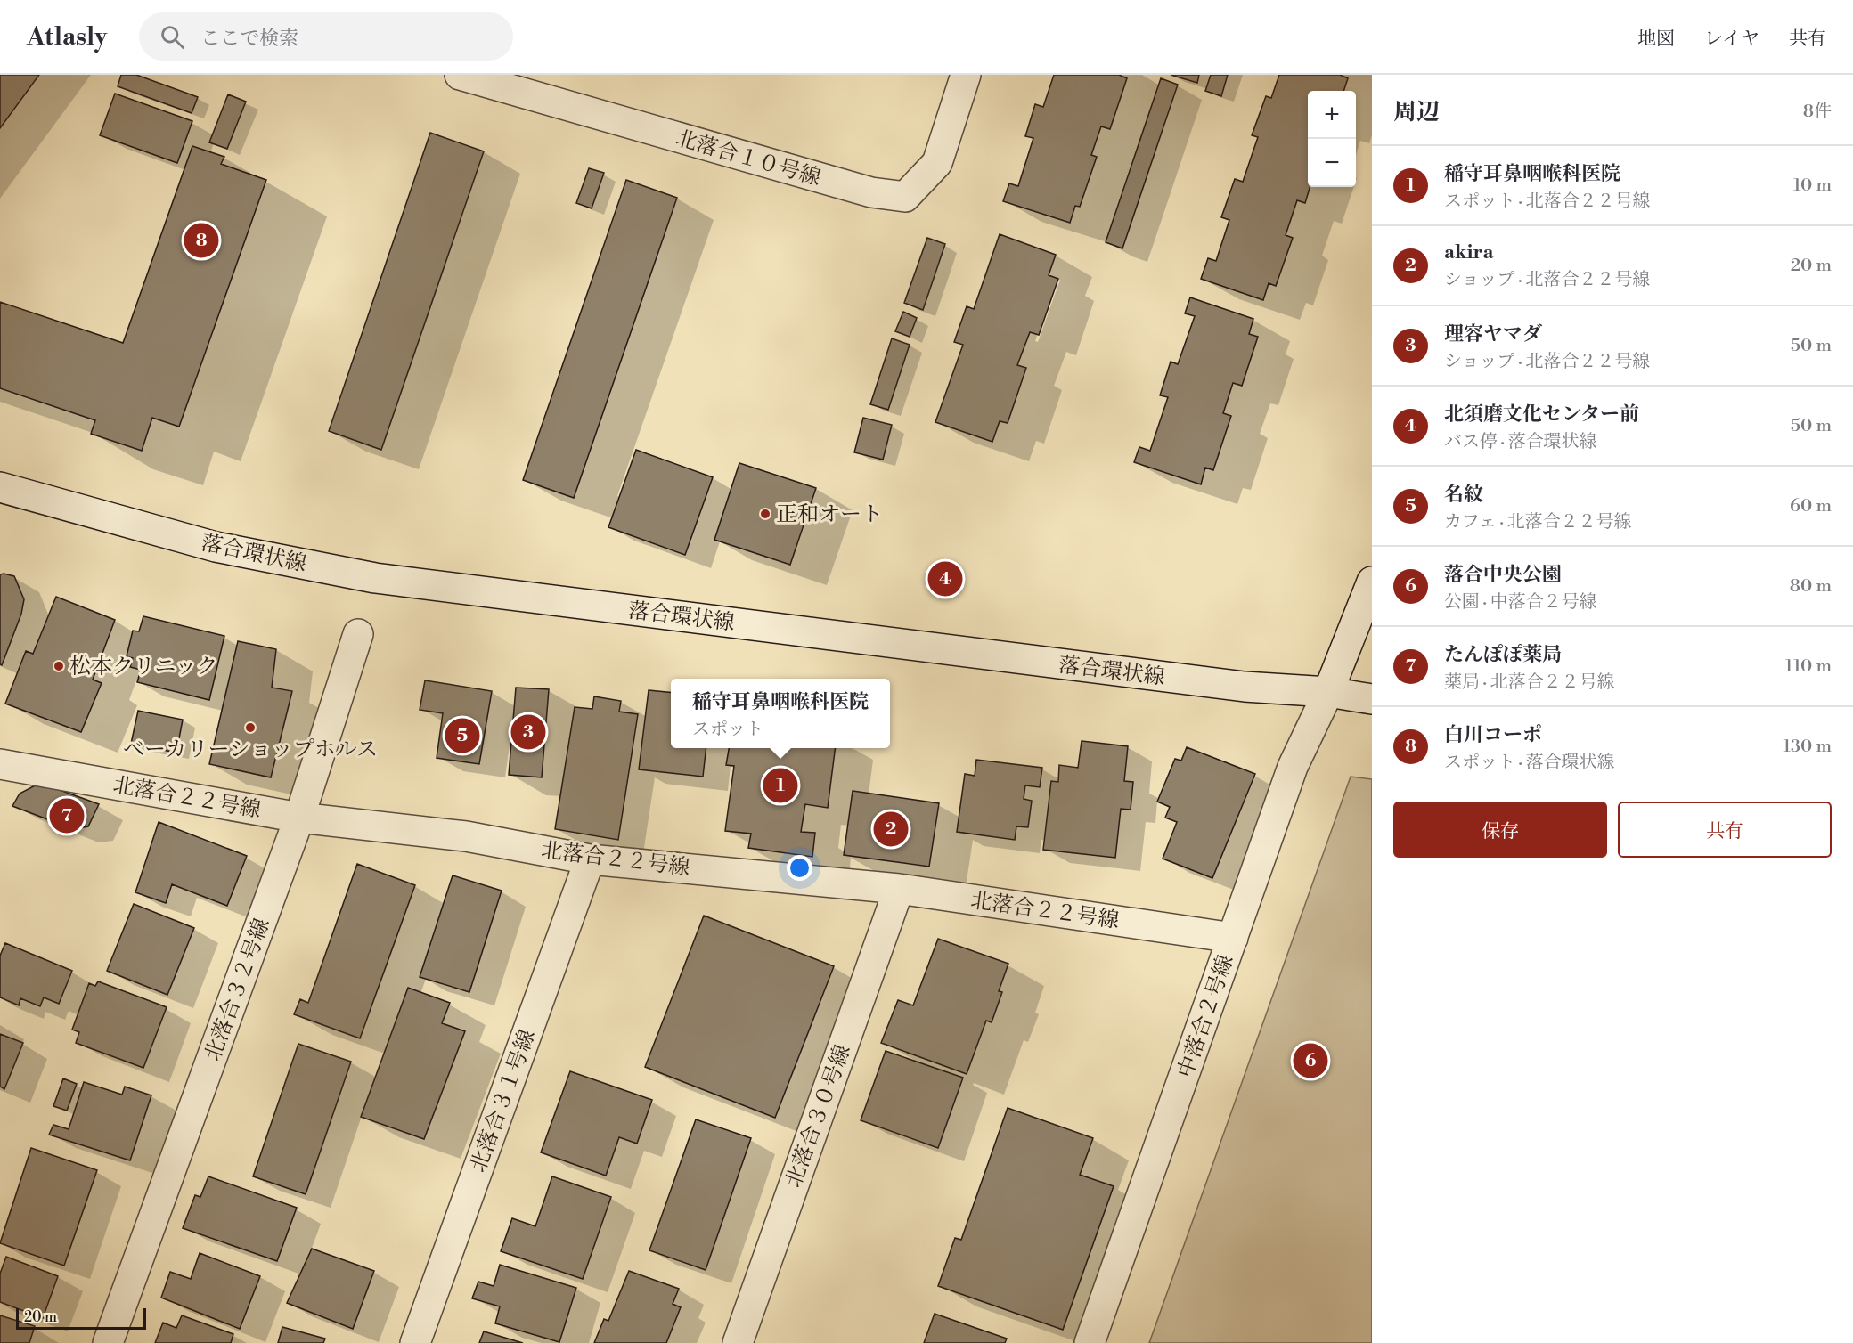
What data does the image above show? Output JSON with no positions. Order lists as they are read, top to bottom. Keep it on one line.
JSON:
{"streets":{"street":["北落合１０号線","落合環状線","北落合２２号線","北落合３２号線","中落合２号線","北落合３１号線","北落合３０号線"]},"crossings":[["落合環状線","中落合２号線"],["北落合２２号線","北落合３２号線"],["北落合２２号線","中落合２号線"],["北落合２２号線","北落合３１号線"],["北落合２２号線","北落合３０号線"]],"places":["正和オート","松本クリニック","ベーカリーショップホルス"],"scale_bar":"20 m","page":{"header":"Atlasly","search":"ここで検索","nav":["地図","レイヤ","共有"],"heading":["周辺","8件"],"map_buttons":["+","−"],"list":[{"mark":"1","name":"稲守耳鼻咽喉科医院","note":"スポット · 北落合２２号線","value":"10 m"},{"mark":"2","name":"akira","note":"ショップ · 北落合２２号線","value":"20 m"},{"mark":"3","name":"理容ヤマダ","note":"ショップ · 北落合２２号線","value":"50 m"},{"mark":"4","name":"北須磨文化センター前","note":"バス停 · 落合環状線","value":"50 m"},{"mark":"5","name":"名紋","note":"カフェ · 北落合２２号線","value":"60 m"},{"mark":"6","name":"落合中央公園","note":"公園 · 中落合２号線","value":"80 m"},{"mark":"7","name":"たんぽぽ薬局","note":"薬局 · 北落合２２号線","value":"110 m"},{"mark":"8","name":"白川コーポ","note":"スポット · 落合環状線","value":"130 m"}],"pins":["8","4","3","5","1","7","2","6"],"popup":["稲守耳鼻咽喉科医院","スポット"],"buttons":["保存","共有"],"scale":"20 m"}}
